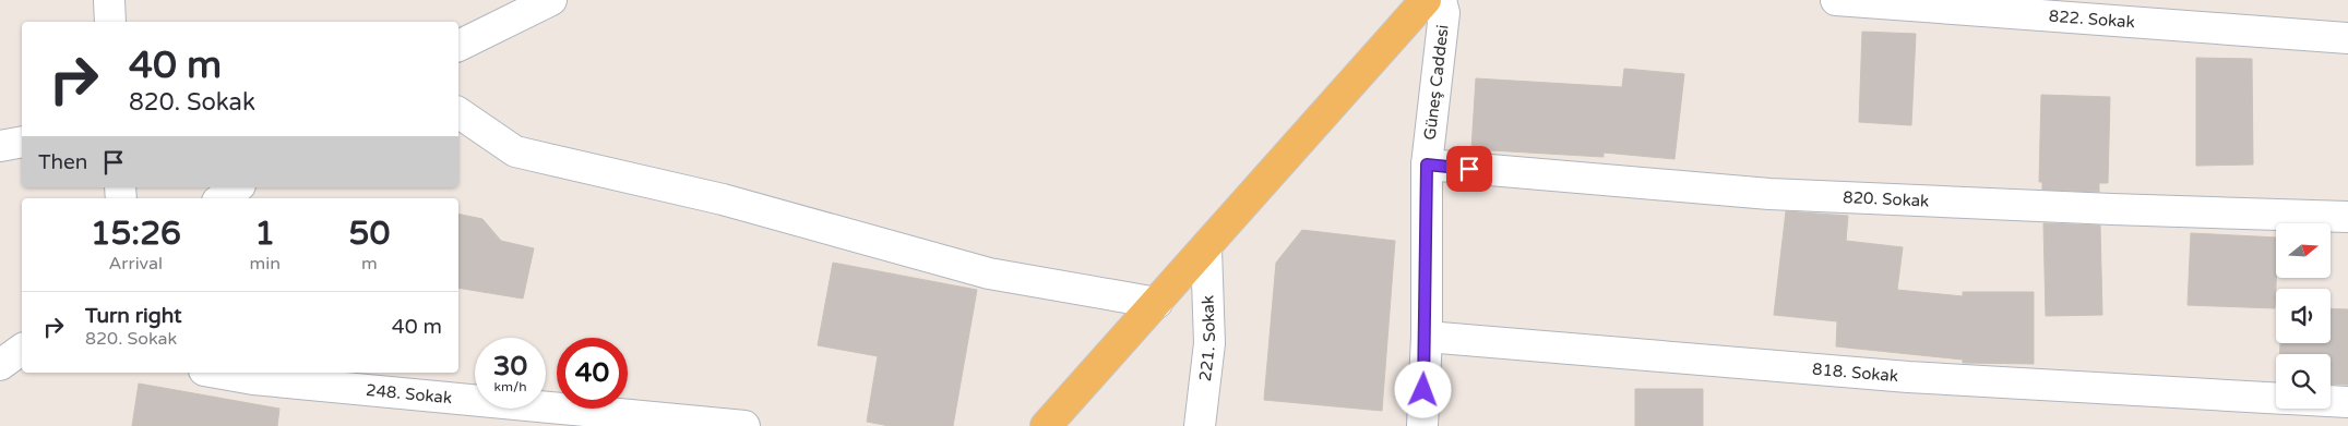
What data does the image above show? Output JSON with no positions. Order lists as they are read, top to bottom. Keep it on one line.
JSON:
{"streets":{"street":["822. Sokak","Güneş Caddesi","820. Sokak","221. Sokak","818. Sokak","248. Sokak"]},"crossings":[["Güneş Caddesi","820. Sokak"],["Güneş Caddesi","818. Sokak"]],"north":"right","page":{"turn":["40 m","820. Sokak"],"then":"Then","eta":["15:26","Arrival","1","min","50","m"],"list":[{"name":"Turn right","note":"820. Sokak","value":"40 m"}],"speed":"30 km/h","limit":"40"}}
